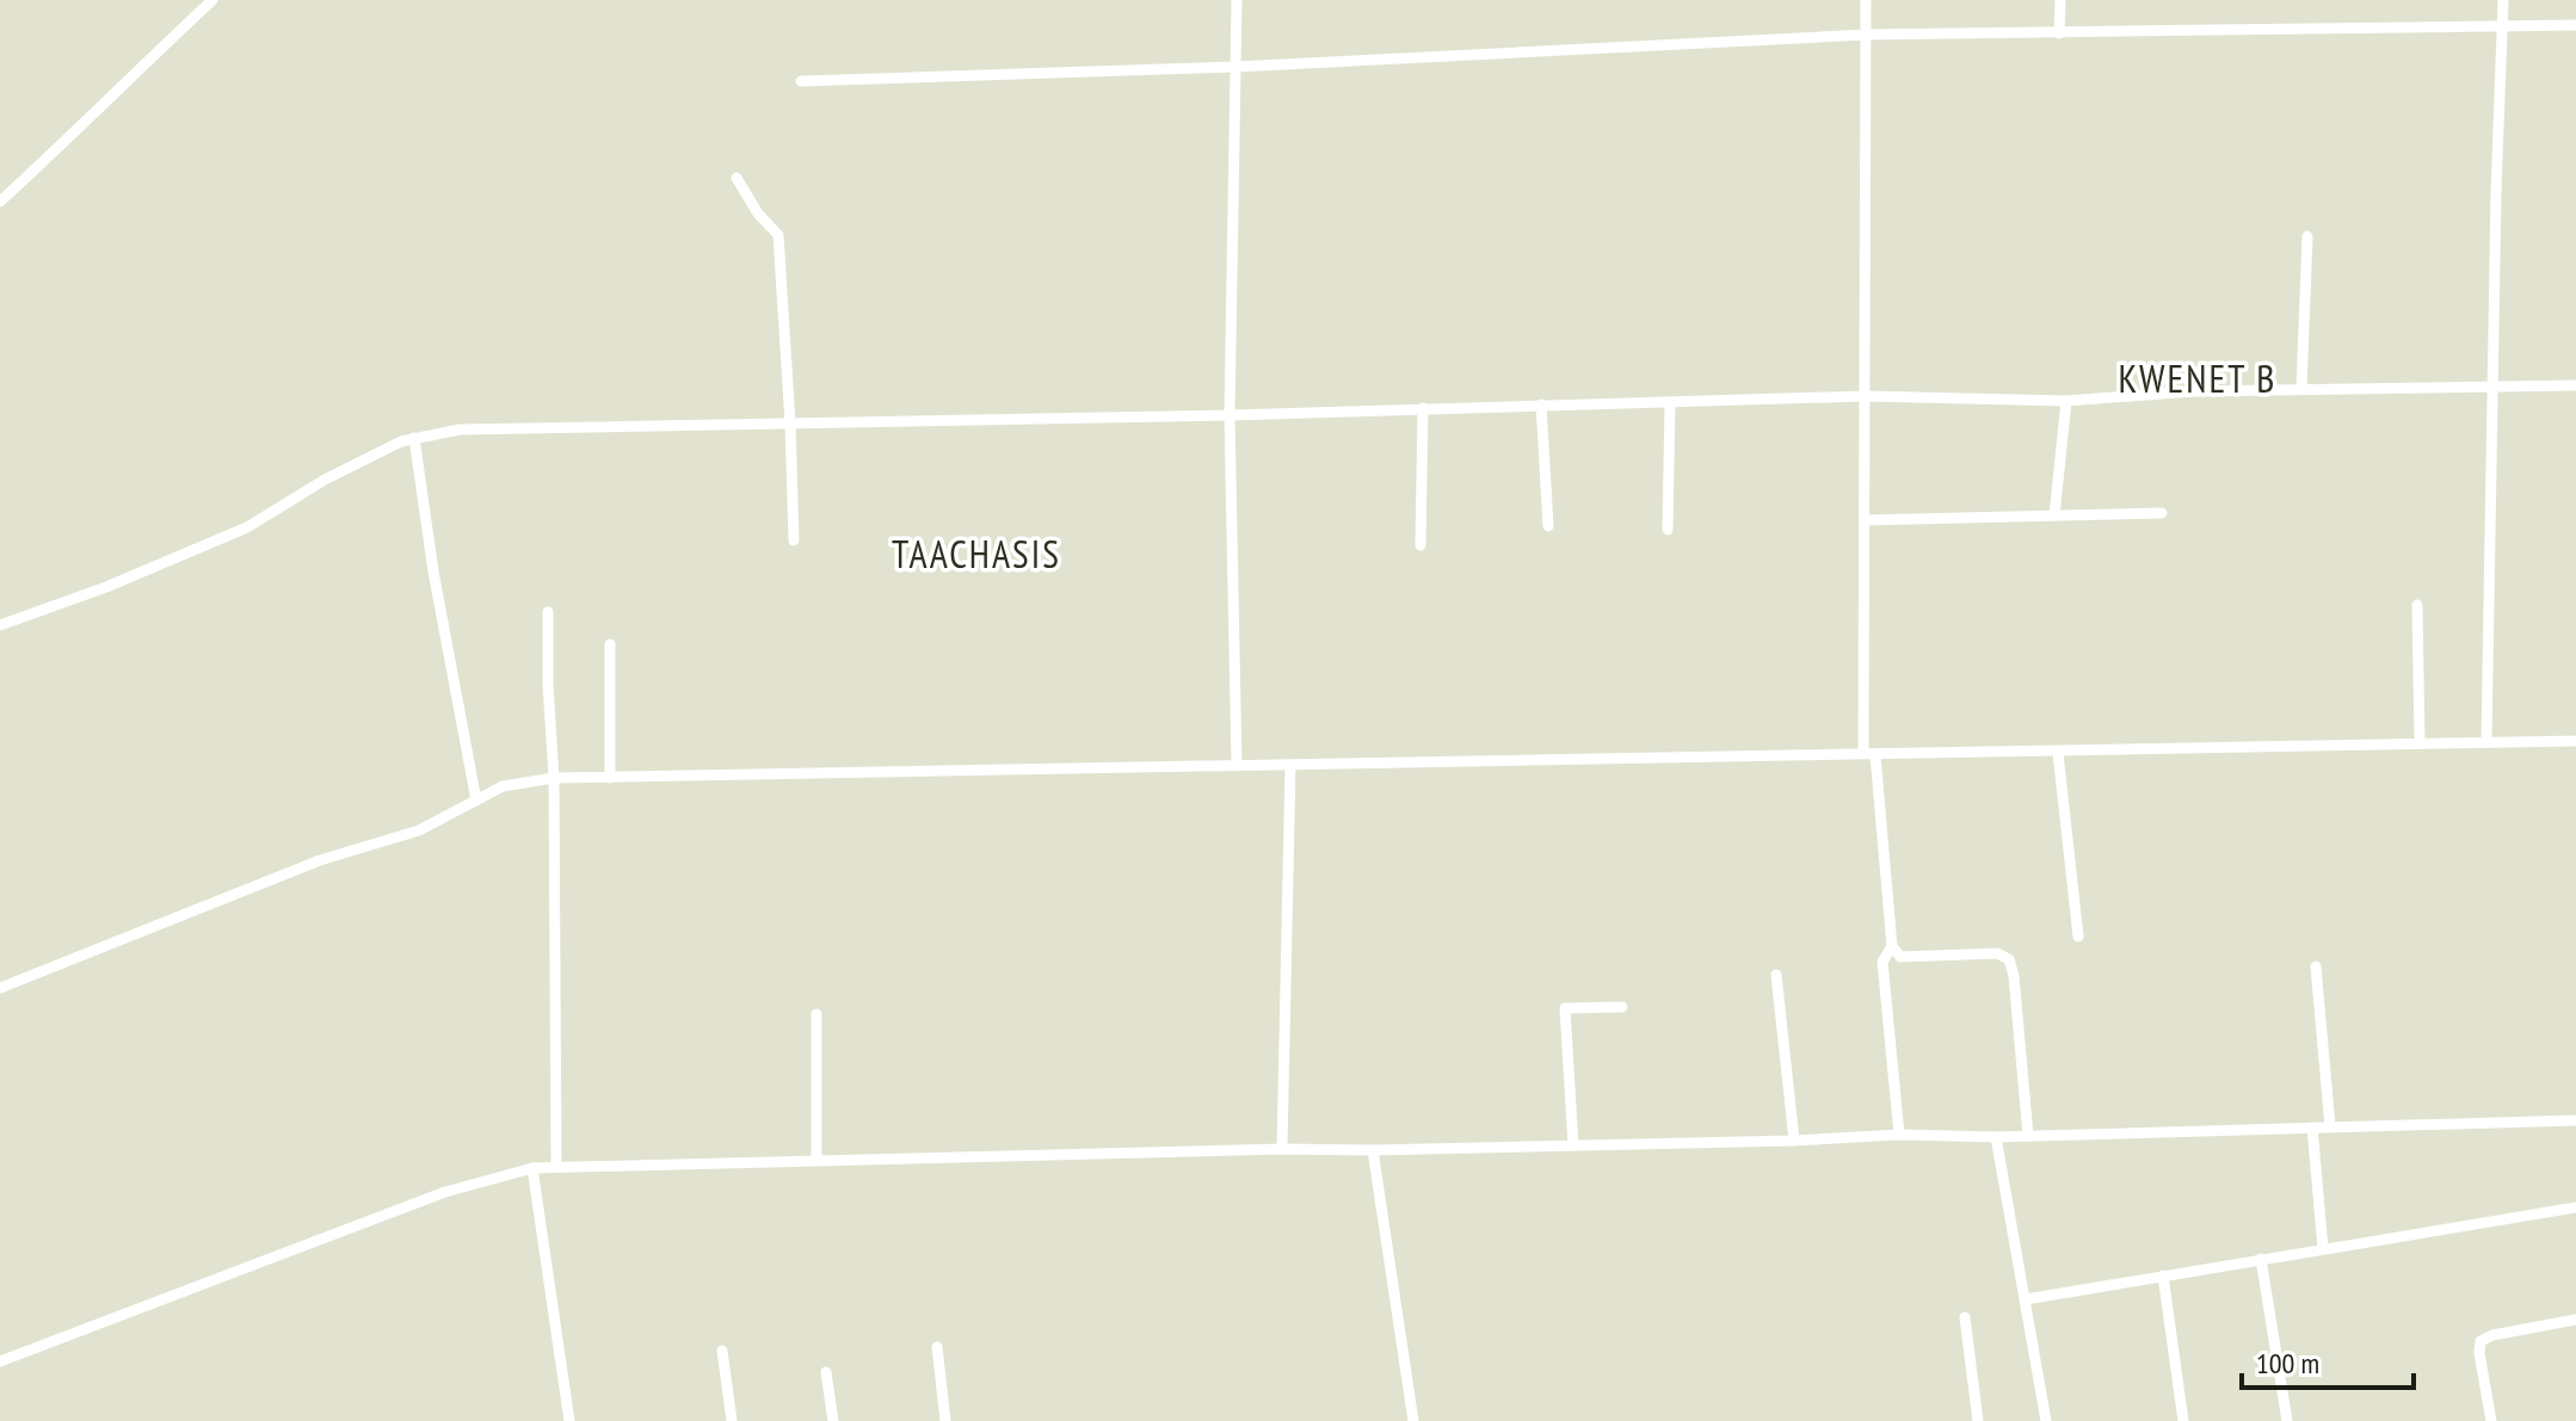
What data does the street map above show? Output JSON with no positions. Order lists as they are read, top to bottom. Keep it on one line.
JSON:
{"districts":["KWENET B","TAACHASIS"],"scale_bar":"100 m"}
